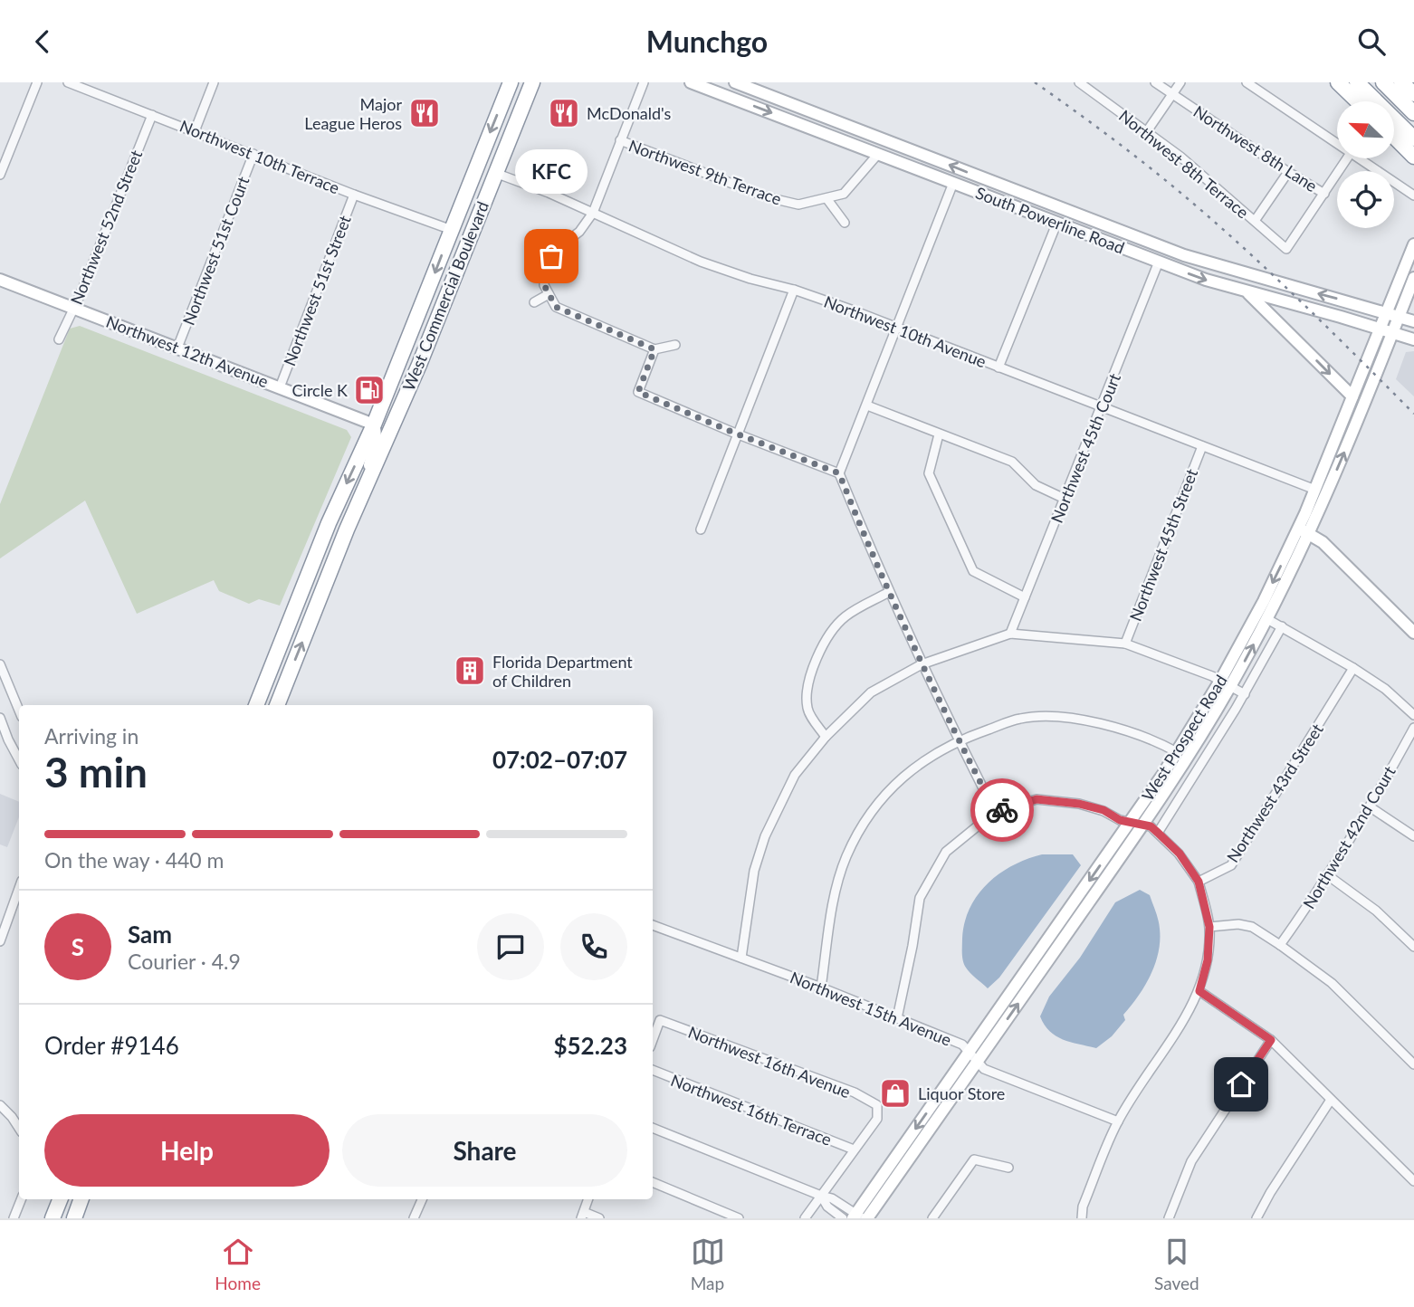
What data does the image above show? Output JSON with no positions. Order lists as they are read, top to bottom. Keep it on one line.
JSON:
{"streets":{"highway":["West Commercial Boulevard"],"main road":["South Powerline Road","Northwest 12th Avenue","West Prospect Road"],"street":["Northwest 8th Lane","Northwest 10th Terrace","Northwest 8th Terrace","Northwest 9th Terrace","Northwest 52nd Street","Northwest 51st Court","Northwest 51st Street","Northwest 10th Avenue","Northwest 45th Court","Northwest 45th Street","Northwest 43rd Street","Northwest 42nd Court","Northwest 15th Avenue","Northwest 16th Avenue","Northwest 16th Terrace"]},"crossings":[["Northwest 8th Lane","Northwest 8th Terrace"],["Northwest 10th Terrace","Northwest 52nd Street"],["Northwest 10th Terrace","Northwest 51st Court"],["Northwest 10th Terrace","Northwest 51st Street"],["Northwest 10th Terrace","West Commercial Boulevard"],["Northwest 9th Terrace","South Powerline Road"],["South Powerline Road","Northwest 45th Court"],["South Powerline Road","West Prospect Road"],["Northwest 52nd Street","Northwest 12th Avenue"],["Northwest 51st Court","Northwest 12th Avenue"],["Northwest 51st Street","Northwest 12th Avenue"],["West Commercial Boulevard","Northwest 10th Avenue"],["West Commercial Boulevard","Northwest 12th Avenue"],["Northwest 10th Avenue","Northwest 45th Court"],["Northwest 10th Avenue","Northwest 45th Street"],["Northwest 10th Avenue","West Prospect Road"],["West Prospect Road","Northwest 15th Avenue"],["Northwest 16th Avenue","Northwest 16th Terrace"]],"places":{"restaurant":["Major League Heros","McDonald's"],"other":["KFC"],"fuel station":["Circle K"],"building":["Florida Department of Children"],"shop":["Liquor Store"]},"north":"top left","page":{"header":"Munchgo","bubble":"KFC","heading":["3 min","Arriving in","07:02–07:07"],"panel":["Sam","Courier · 4.9","Order #9146","$52.23"],"bar":"On the way · 440 m","round":"S","buttons":["Help","Share"],"tabs":["Home","Map","Saved"]}}
